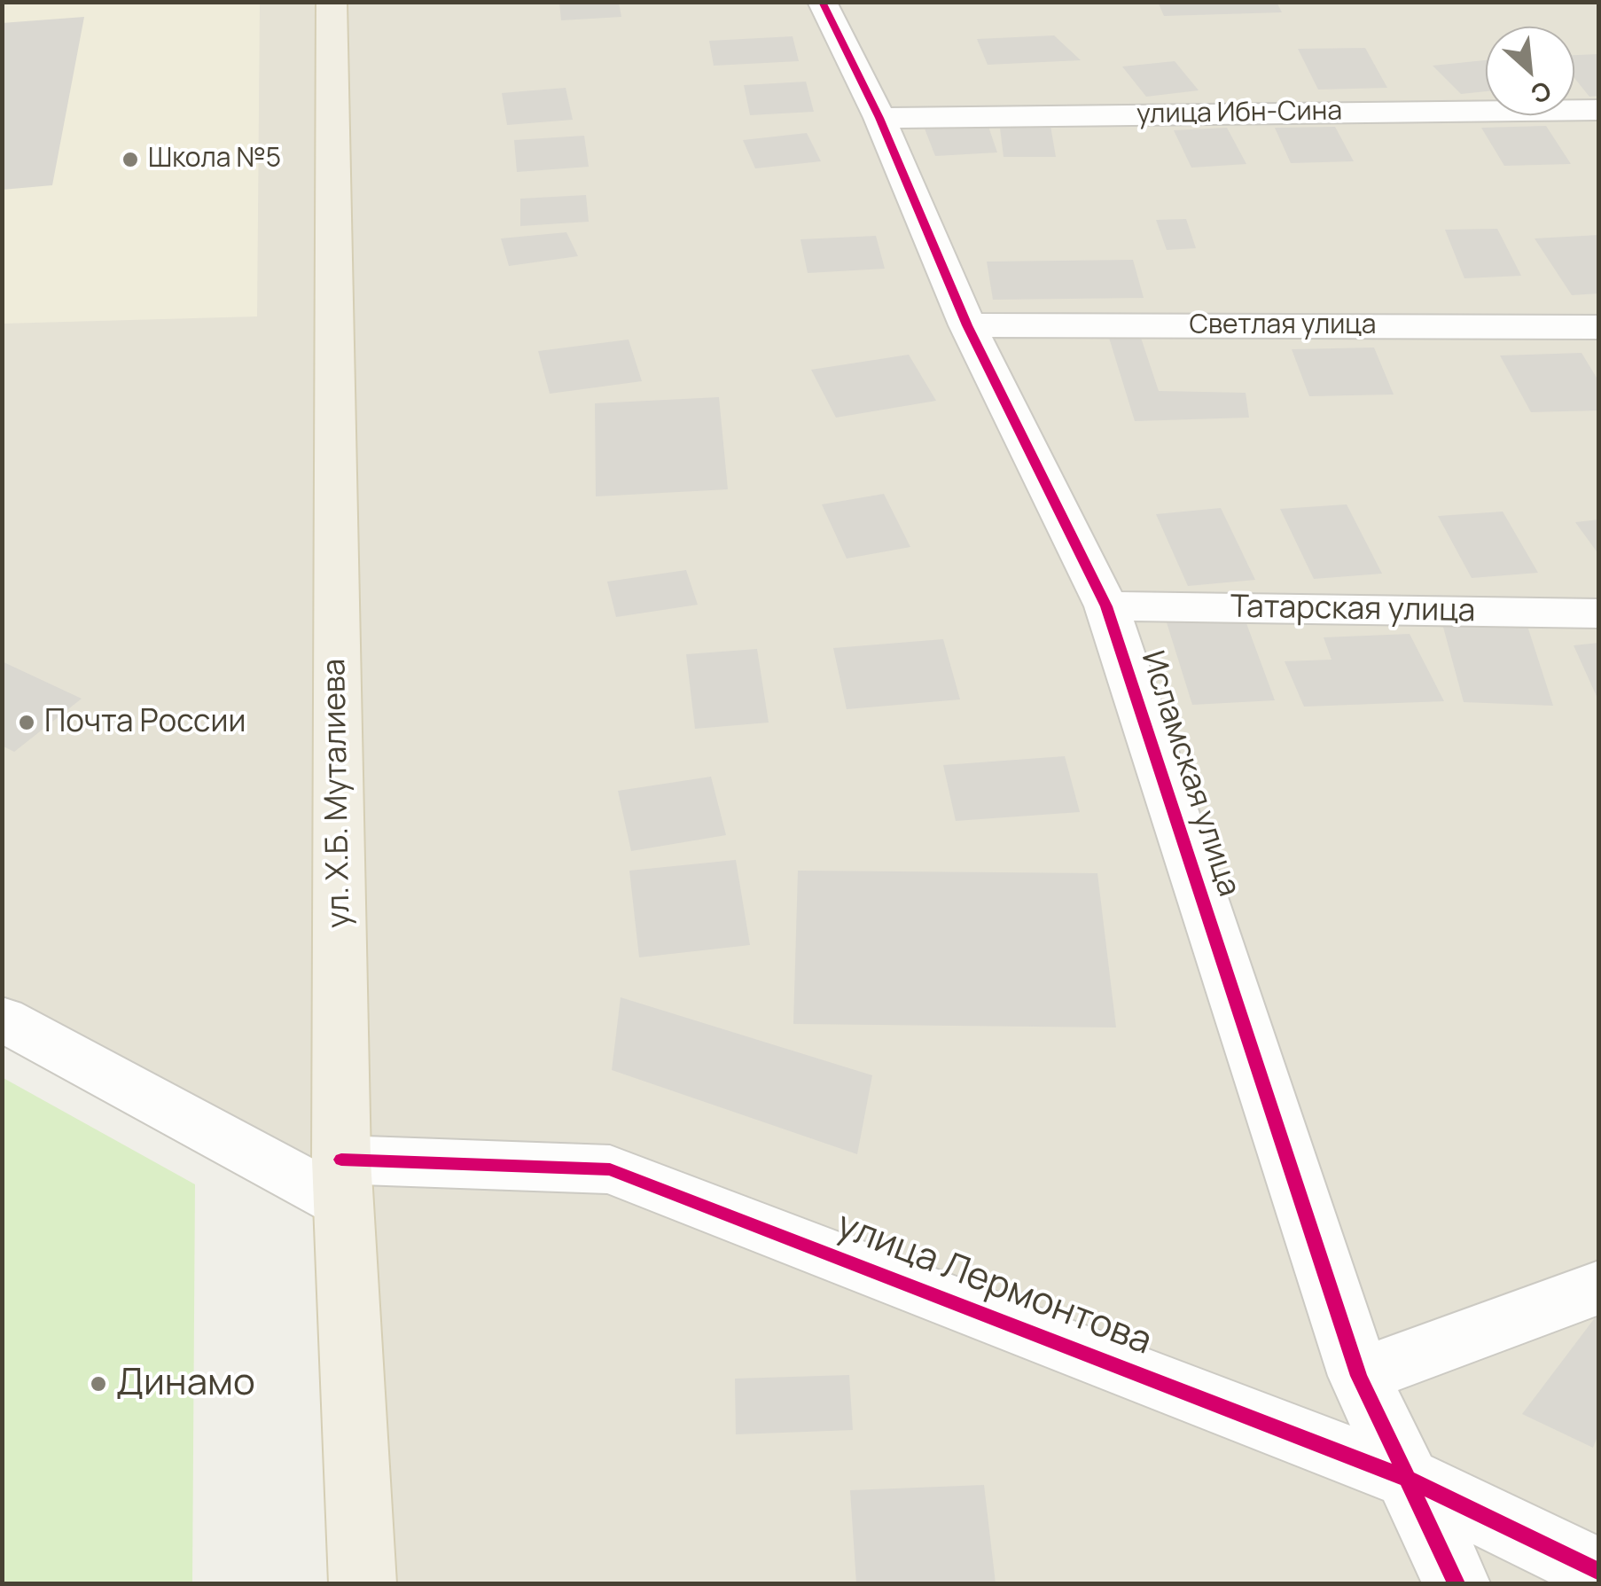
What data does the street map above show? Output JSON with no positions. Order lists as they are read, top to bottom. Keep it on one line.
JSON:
{"streets":{"main road":["ул. Х.Б. Муталиева"],"street":["улица Ибн-Сина","Светлая улица","Татарская улица","Исламская улица","улица Лермонтова"]},"crossings":[["улица Ибн-Сина","Исламская улица"],["Светлая улица","Исламская улица"],["Татарская улица","Исламская улица"],["Исламская улица","улица Лермонтова"],["ул. Х.Б. Муталиева","улица Лермонтова"]],"places":["Школа №5","Почта России","Динамо"],"north":"bottom right"}
